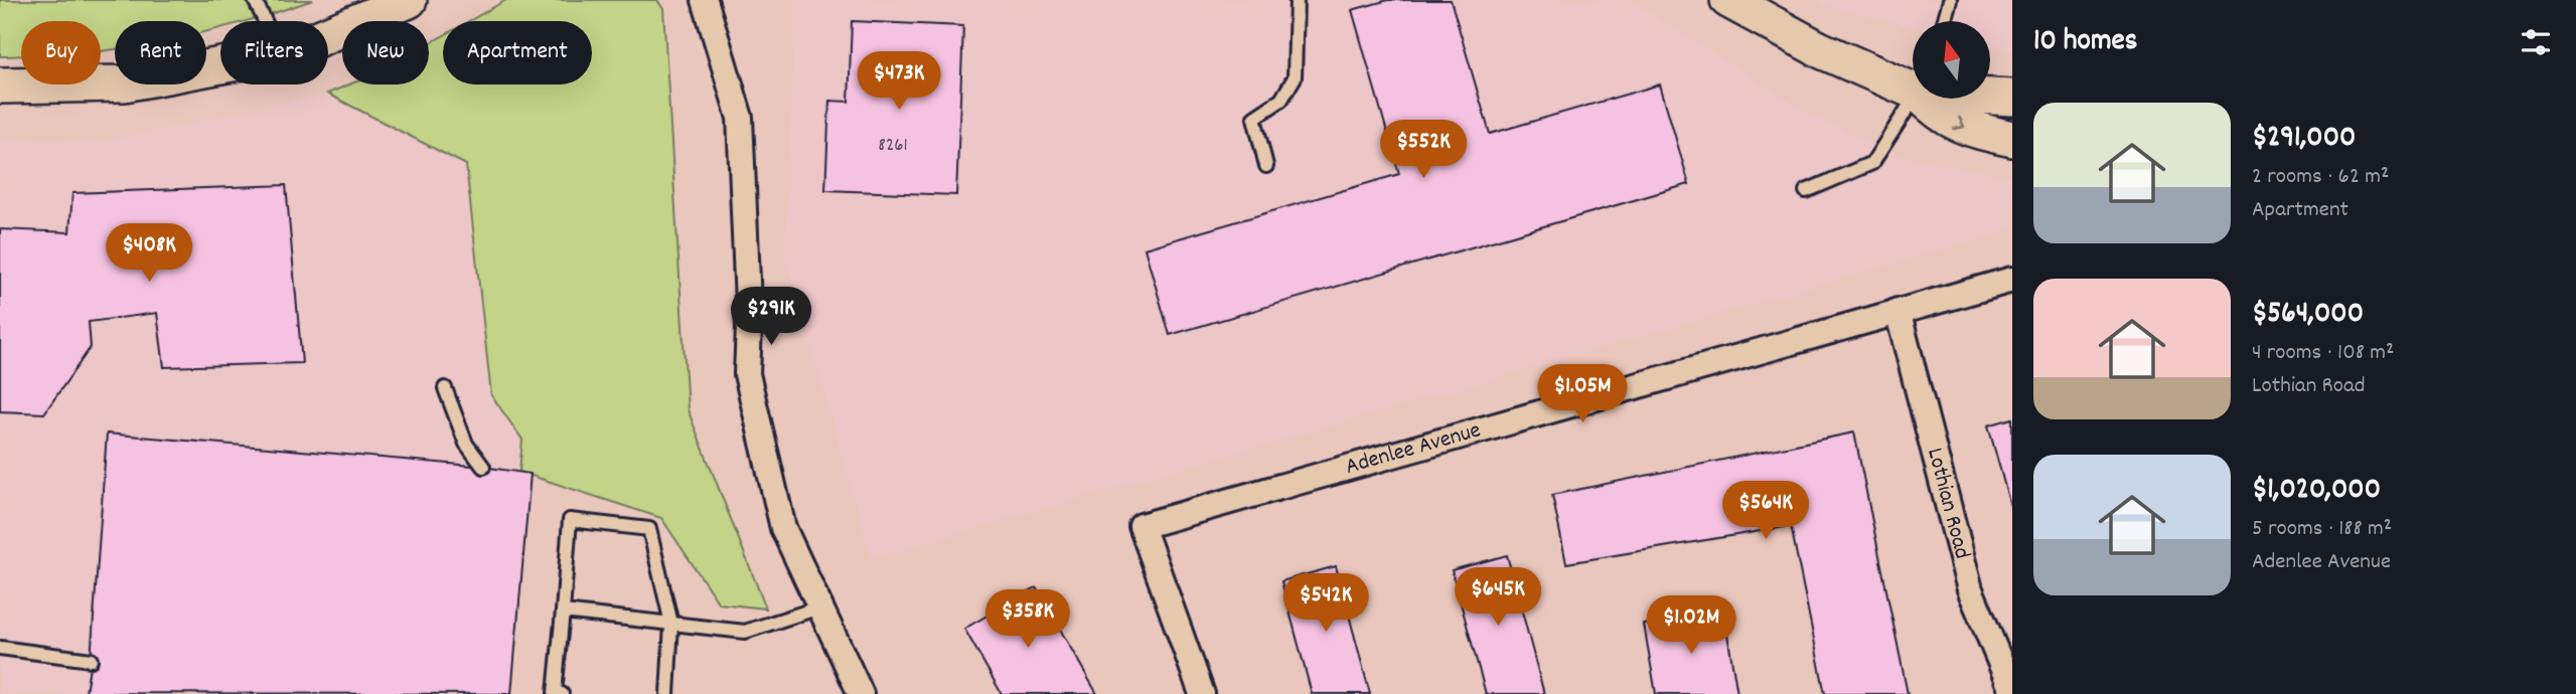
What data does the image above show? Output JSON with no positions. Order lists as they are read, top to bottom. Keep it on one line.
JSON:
{"streets":{"street":["Adenlee Avenue","Lothian Road"]},"crossings":[["Adenlee Avenue","Lothian Road"]],"house_numbers":["8261"],"north":"top","page":{"heading":"10 homes","chip":["Buy","Rent","Filters","New","Apartment"],"price":["$473K","$552K","$408K","$291K","$1.05M","$564K","$645K","$542K","$358K","$1.02M"],"list":[{"name":"$291,000","note":"2 rooms · 62 m² · Apartment"},{"name":"$564,000","note":"4 rooms · 108 m² · Lothian Road"},{"name":"$1,020,000","note":"5 rooms · 188 m² · Adenlee Avenue"}]}}
